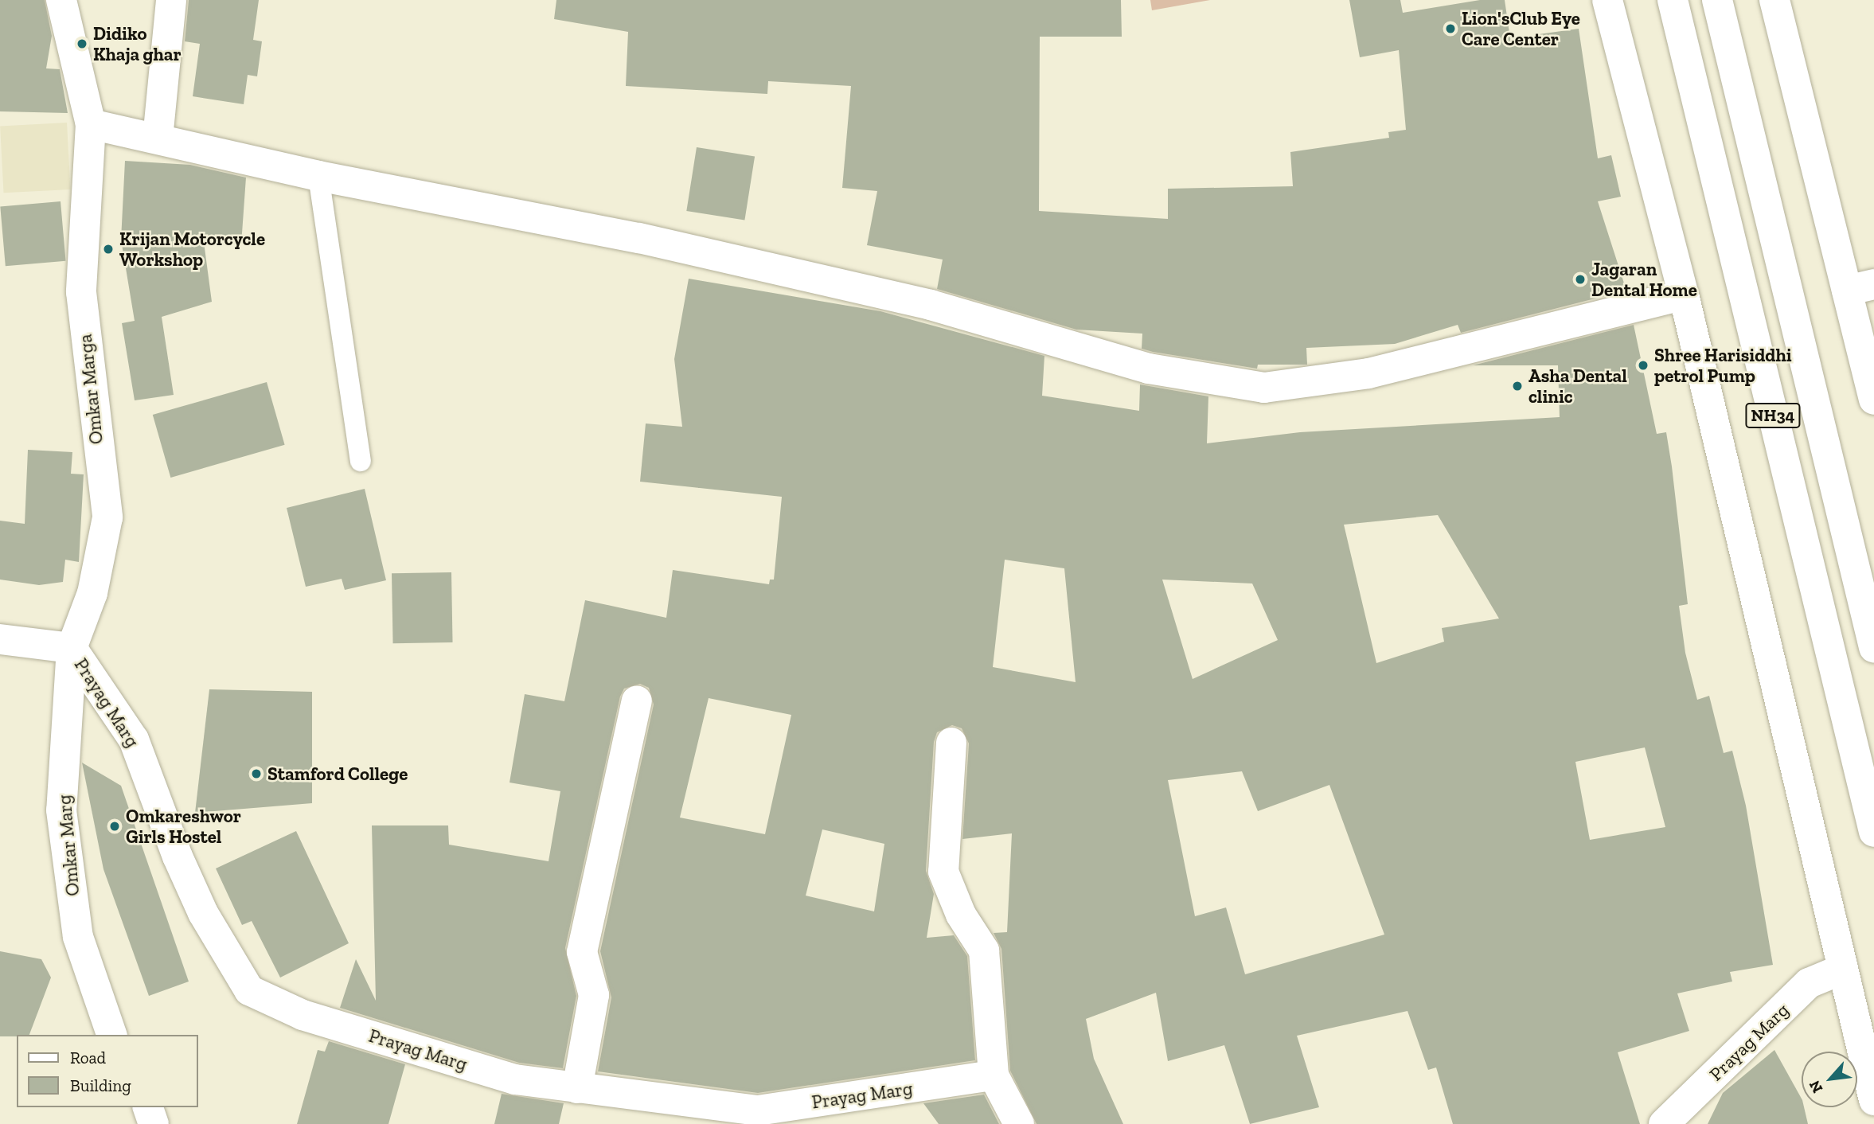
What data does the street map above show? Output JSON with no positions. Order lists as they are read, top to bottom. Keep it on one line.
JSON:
{"streets":{"main road":["Omkar Marga","NH34","Prayag Marg","Omkar Marg"]},"crossings":[["Omkar Marga","Prayag Marg"],["Omkar Marga","Omkar Marg"],["Prayag Marg","Omkar Marg"]],"places":["Lion'sClub Eye Care Center","Didiko Khaja ghar","Krijan Motorcycle Workshop","Jagaran Dental Home","Shree Harisiddhi petrol Pump","Asha Dental clinic","Stamford College","Omkareshwor Girls Hostel"],"legend":["Road","Building"],"north":"bottom left"}
